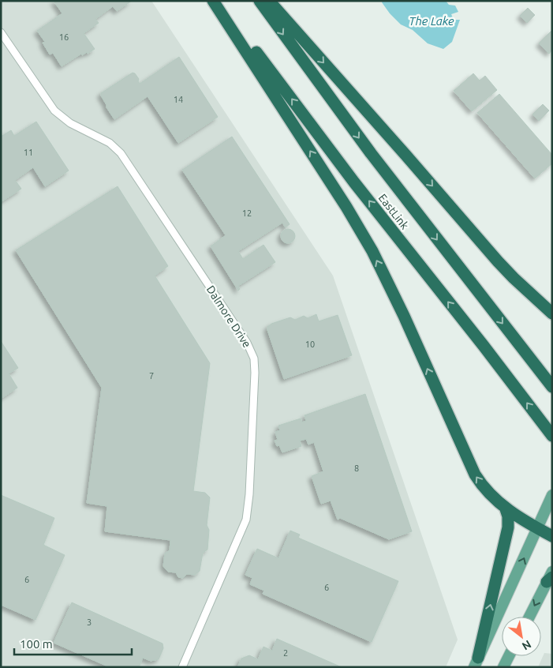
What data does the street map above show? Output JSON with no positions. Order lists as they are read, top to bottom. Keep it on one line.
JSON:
{"streets":{"highway":["EastLink"],"street":["Dalmore Drive"]},"water":["The Lake"],"house_numbers":["16","14","11","12","10","7","8","6","6","3","2"],"scale_bar":"100 m","north":"bottom right"}
